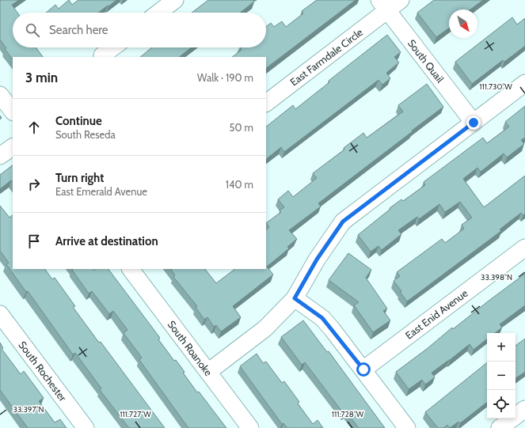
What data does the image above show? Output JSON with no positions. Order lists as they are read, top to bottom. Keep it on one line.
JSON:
{"streets":{"street":["East Farmdale Circle","South Quail","East Enid Avenue","South Roanoke","South Rochester"]},"crossings":[["East Farmdale Circle","South Quail"]],"north":"bottom right","page":{"search":"Search here","heading":["3 min","Walk · 190 m"],"list":[["Continue","South Reseda","50 m"],["Turn right","East Emerald Avenue","140 m"],"Arrive at destination"],"map_buttons":["+","−"]},"coordinates":["111.730°W","33.398°N","33.397°N","111.727°W","111.728°W"]}
